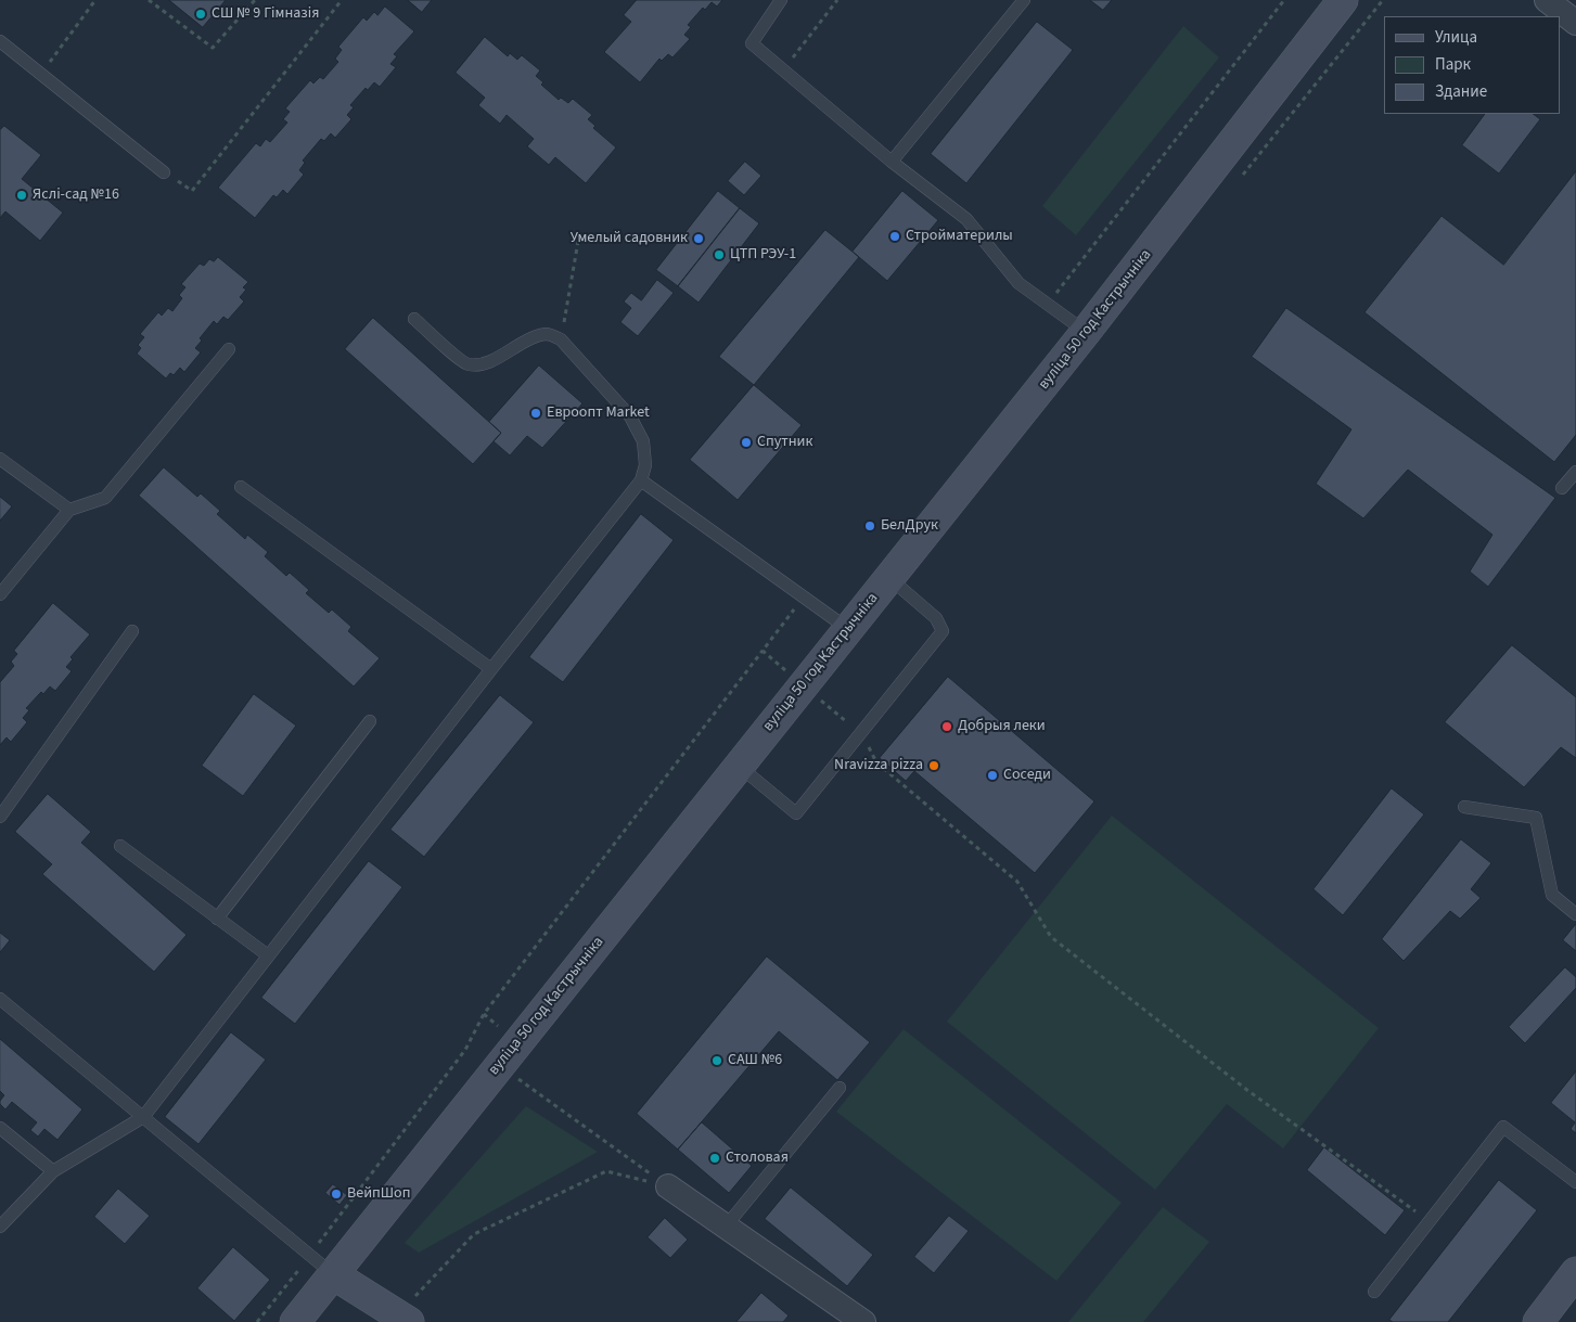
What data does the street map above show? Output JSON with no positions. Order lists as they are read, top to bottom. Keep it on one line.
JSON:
{"streets":{"main road":["вуліца 50 год Кастрычніка"]},"places":["СШ № 9 Гімназія","Яслі-сад №16","Стройматерилы","Умелый садовник","ЦТП РЭУ-1","Евроопт Market","Спутник","БелДрук","Добрыя леки","Nravizza pizza","Соседи","САШ №6","Столовая","ВейпШоп"],"legend":["Улица","Парк","Здание"]}
